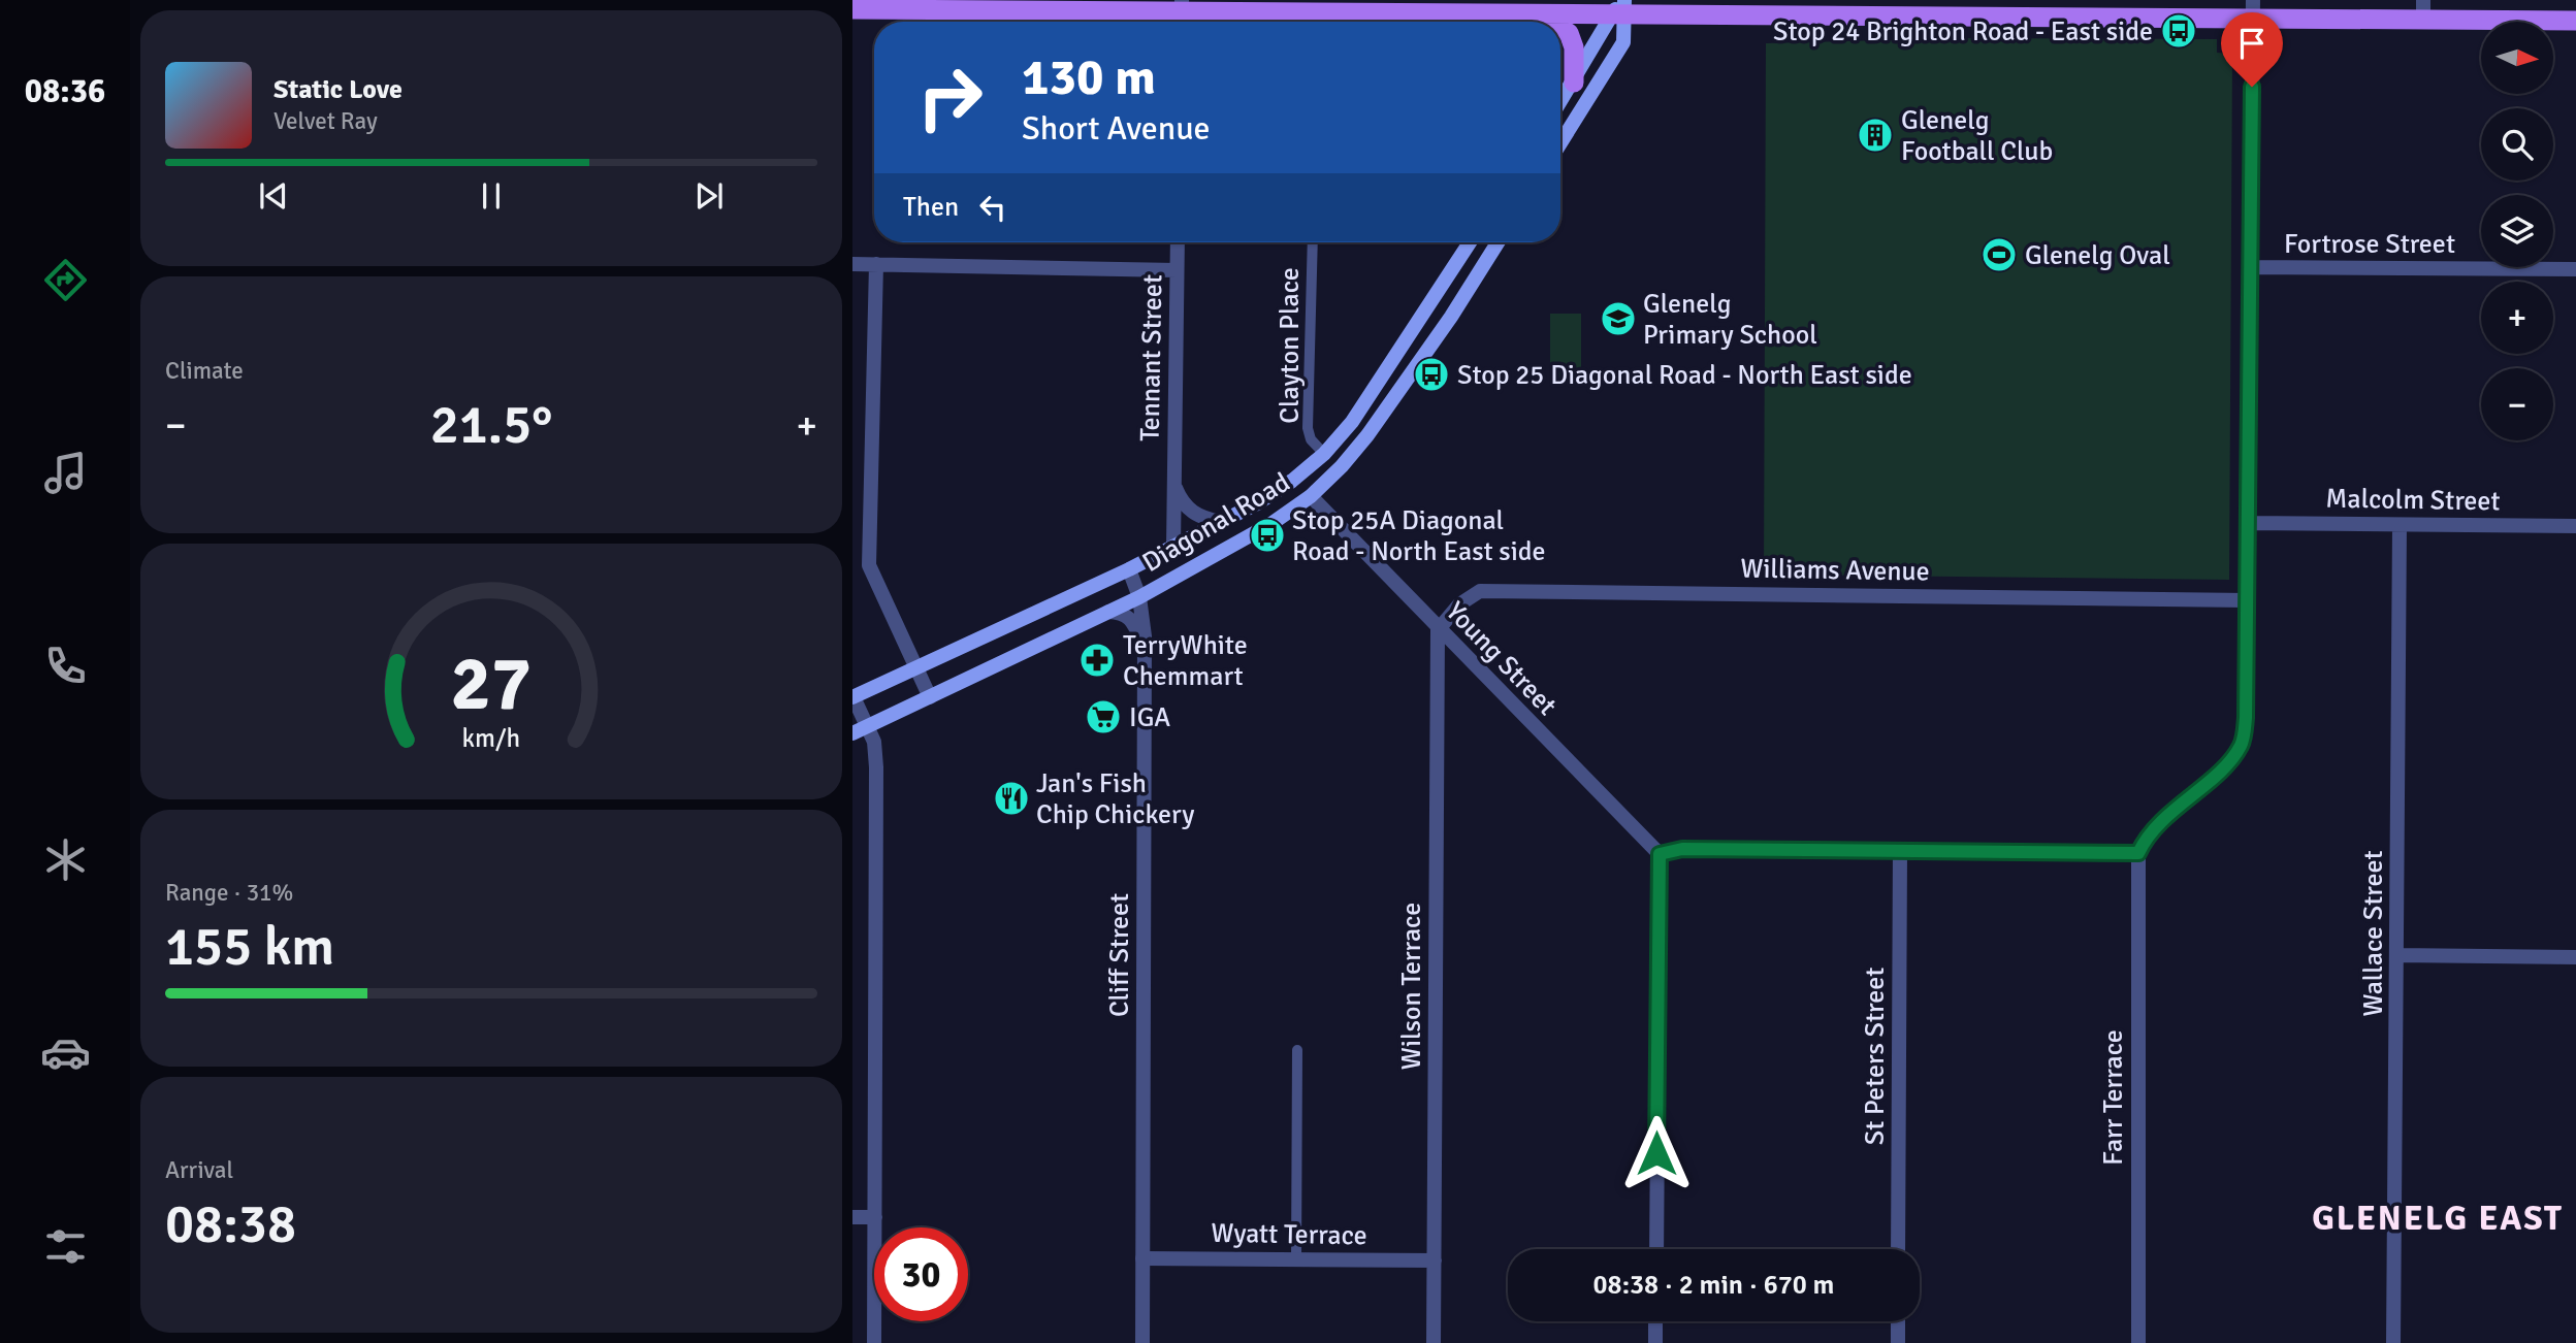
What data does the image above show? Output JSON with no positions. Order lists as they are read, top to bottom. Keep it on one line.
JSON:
{"streets":{"main road":["Diagonal Road"],"street":["Fortrose Street","Tennant Street","Malcolm Street","Williams Avenue","Young Street","Wallace Street","Cliff Street","Wilson Terrace","St Peters Street","Farr Terrace","Wyatt Terrace"],"lane":["Clayton Place"]},"crossings":[["Clayton Place","Diagonal Road"],["Tennant Street","Diagonal Road"],["Malcolm Street","Wallace Street"],["Diagonal Road","Young Street"],["Diagonal Road","Cliff Street"],["Williams Avenue","Young Street"],["Williams Avenue","Wilson Terrace"],["Young Street","Wilson Terrace"],["Cliff Street","Wyatt Terrace"],["Wilson Terrace","Wyatt Terrace"]],"districts":["GLENELG EAST"],"places":{"bus stop":["Stop 24 Brighton Road - East side","Stop 25 Diagonal Road - North East side","Stop 25A Diagonal Road - North East side"],"building":["Glenelg Football Club"],"sports":["Glenelg Oval"],"school or university":["Glenelg Primary School"],"pharmacy":["TerryWhite Chemmart"],"supermarket":["IGA"],"restaurant":["Jan's Fish Chip Chickery"]},"north":"right","page":{"tabs":"08:36","map_buttons":["+","−"],"turn":["130 m","Short Avenue"],"song":["Static Love","Velvet Ray"],"then":"Then","tile":["Climate",["Range · 31%","155 km"],["Arrival","08:38"]],"heat":["−","21.5°","+"],"limit":"30","trip":"08:38 · 2 min · 670 m","gauge":["27","km/h"]}}
